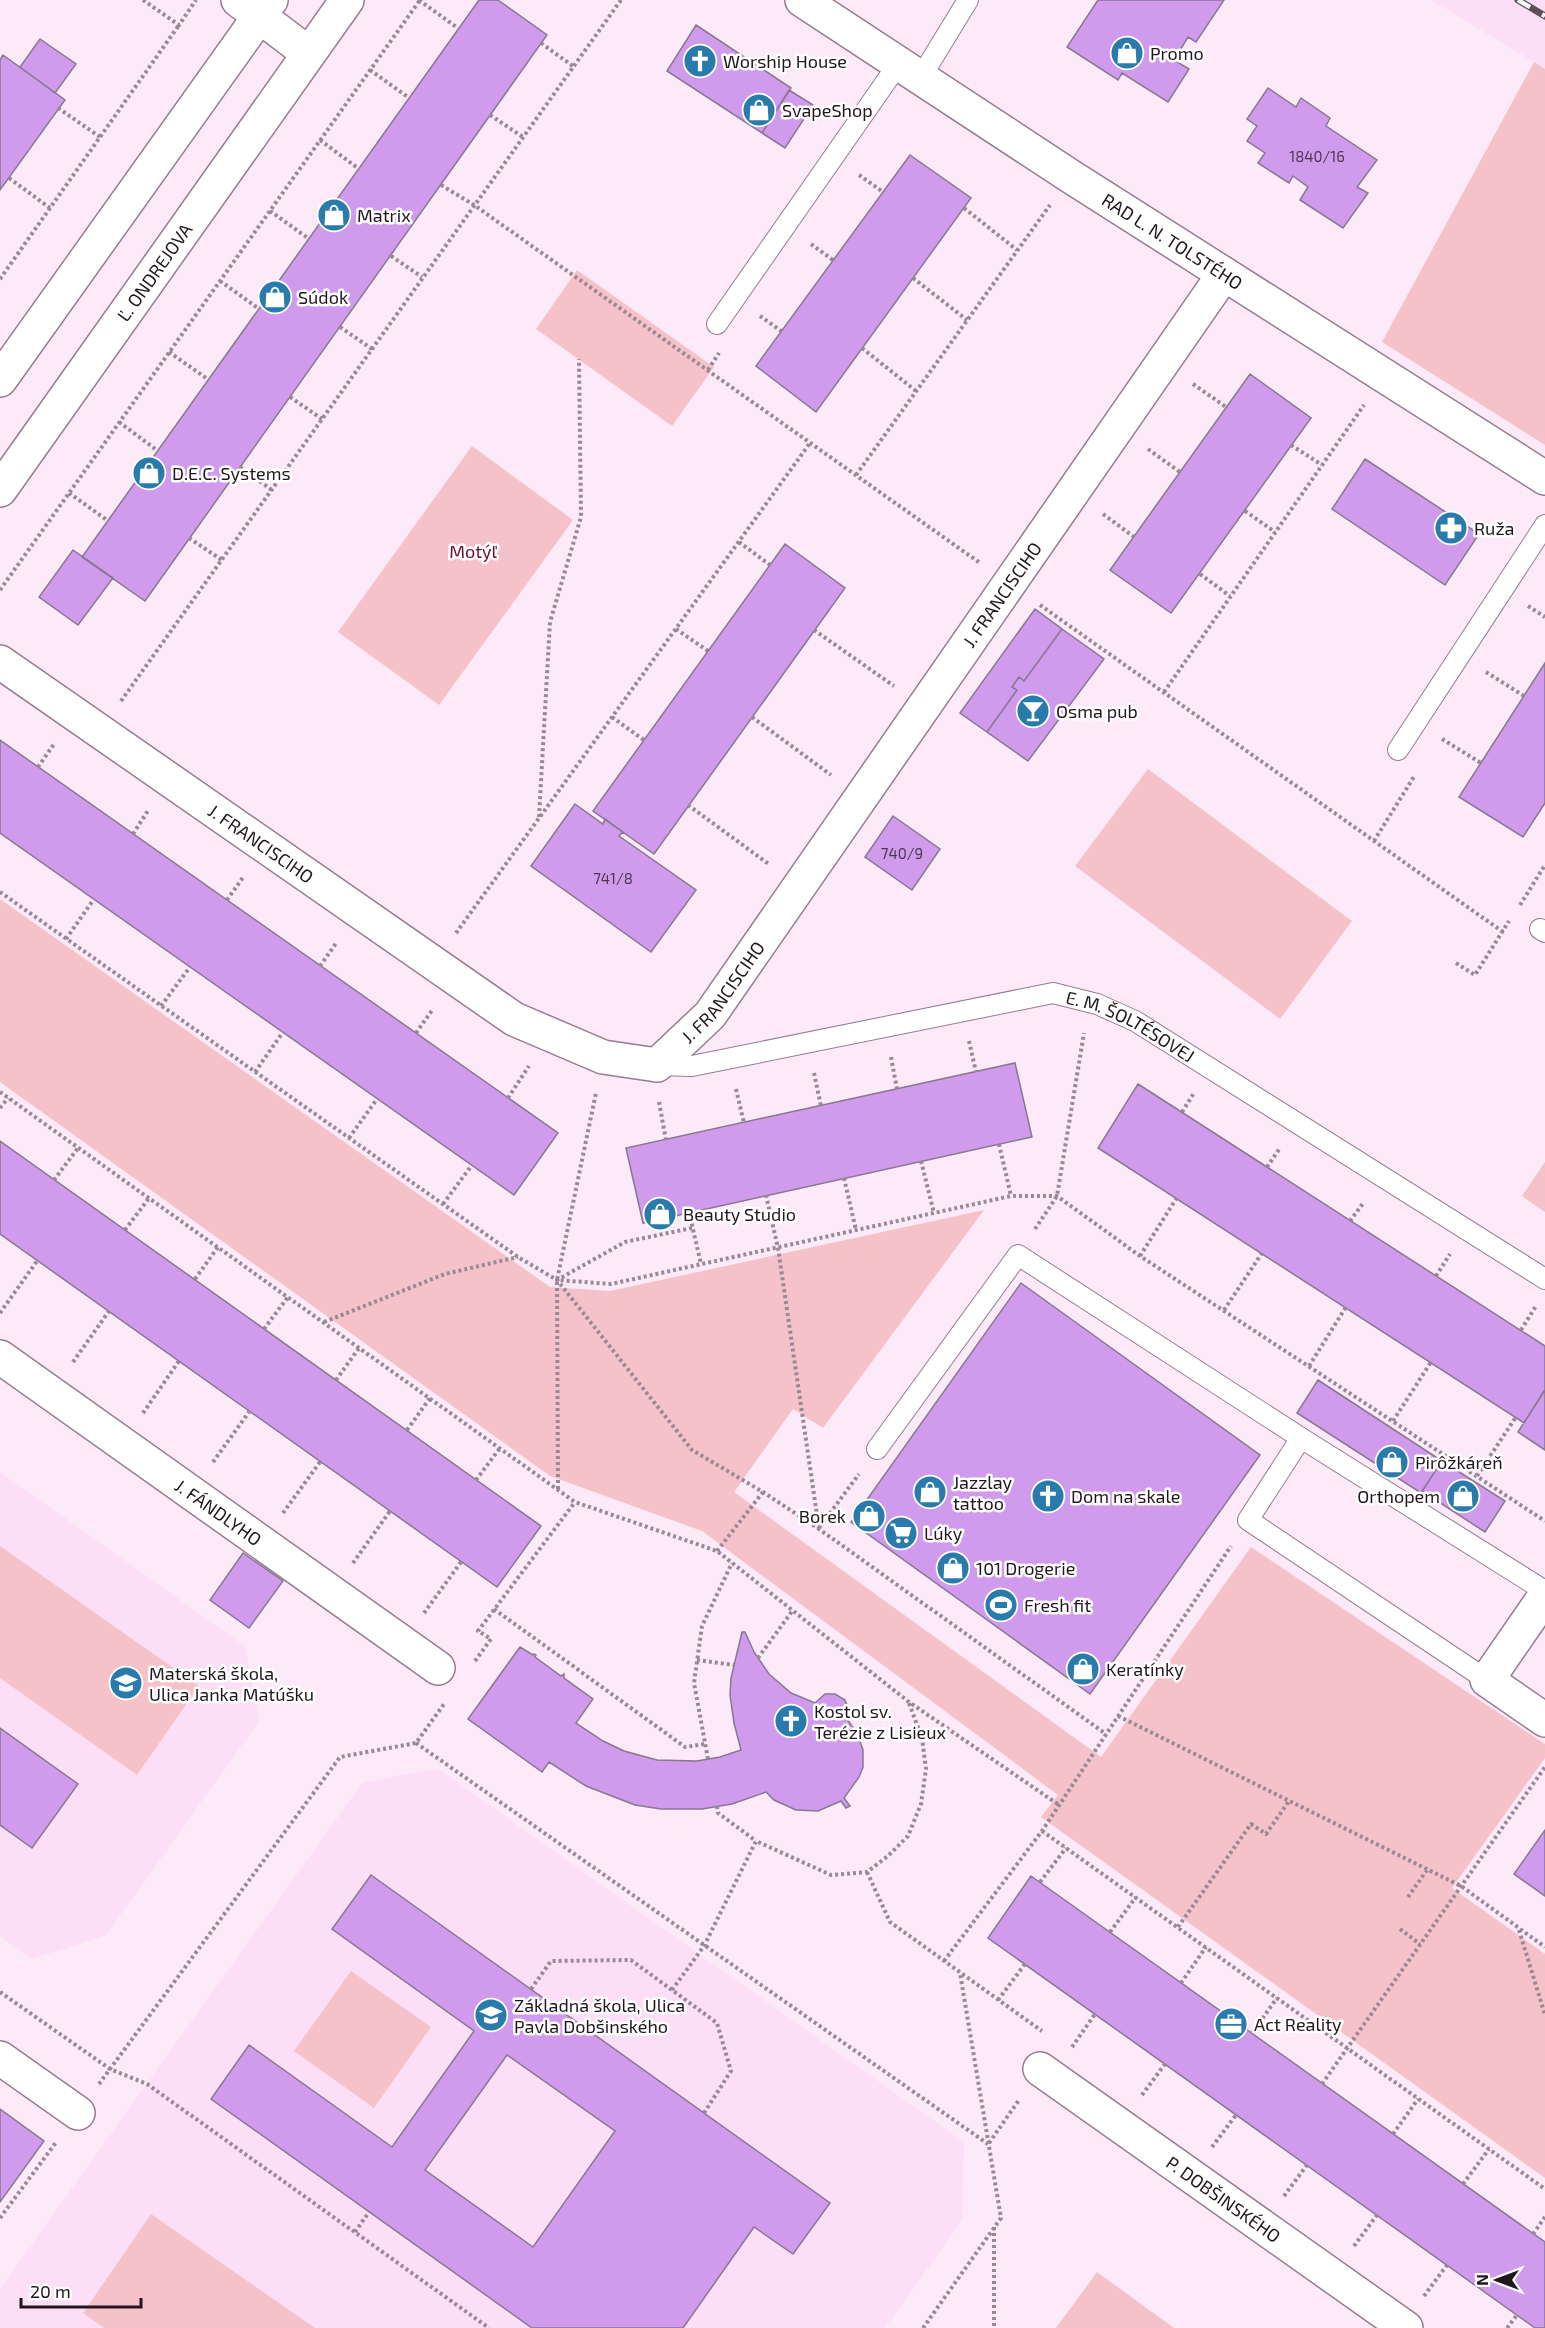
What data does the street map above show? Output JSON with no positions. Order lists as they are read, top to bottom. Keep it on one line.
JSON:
{"streets":{"street":["RAD L. N. TOLSTÉHO","Ľ. ONDREJOVA","J. FRANCISCIHO","J. FÁNDLYHO","P. DOBŠINSKÉHO"],"lane":["E. M. ŠOLTÉSOVEJ"]},"crossings":[["RAD L. N. TOLSTÉHO","J. FRANCISCIHO"],["J. FRANCISCIHO","E. M. ŠOLTÉSOVEJ"]],"parks":["Motýľ"],"places":{"shop":["Promo","SvapeShop","Matrix","Súdok","D.E.C. Systems","Beauty Studio","Pirôžkáreň","Jazzlay tattoo","Orthopem","Borek","101 Drogerie","Keratínky"],"church":["Worship House","Dom na skale","Kostol sv. Terézie z Lisieux"],"pharmacy":["Ruža"],"bar":["Osma pub"],"supermarket":["Lúky"],"sports":["Fresh fit"],"school or university":["Materská škola, Ulica Janka Matúšku","Základná škola, Ulica Pavla Dobšinského"],"office":["Act Reality"]},"house_numbers":["1840/16","740/9","741/8"],"scale_bar":"20 m","north":"left"}
